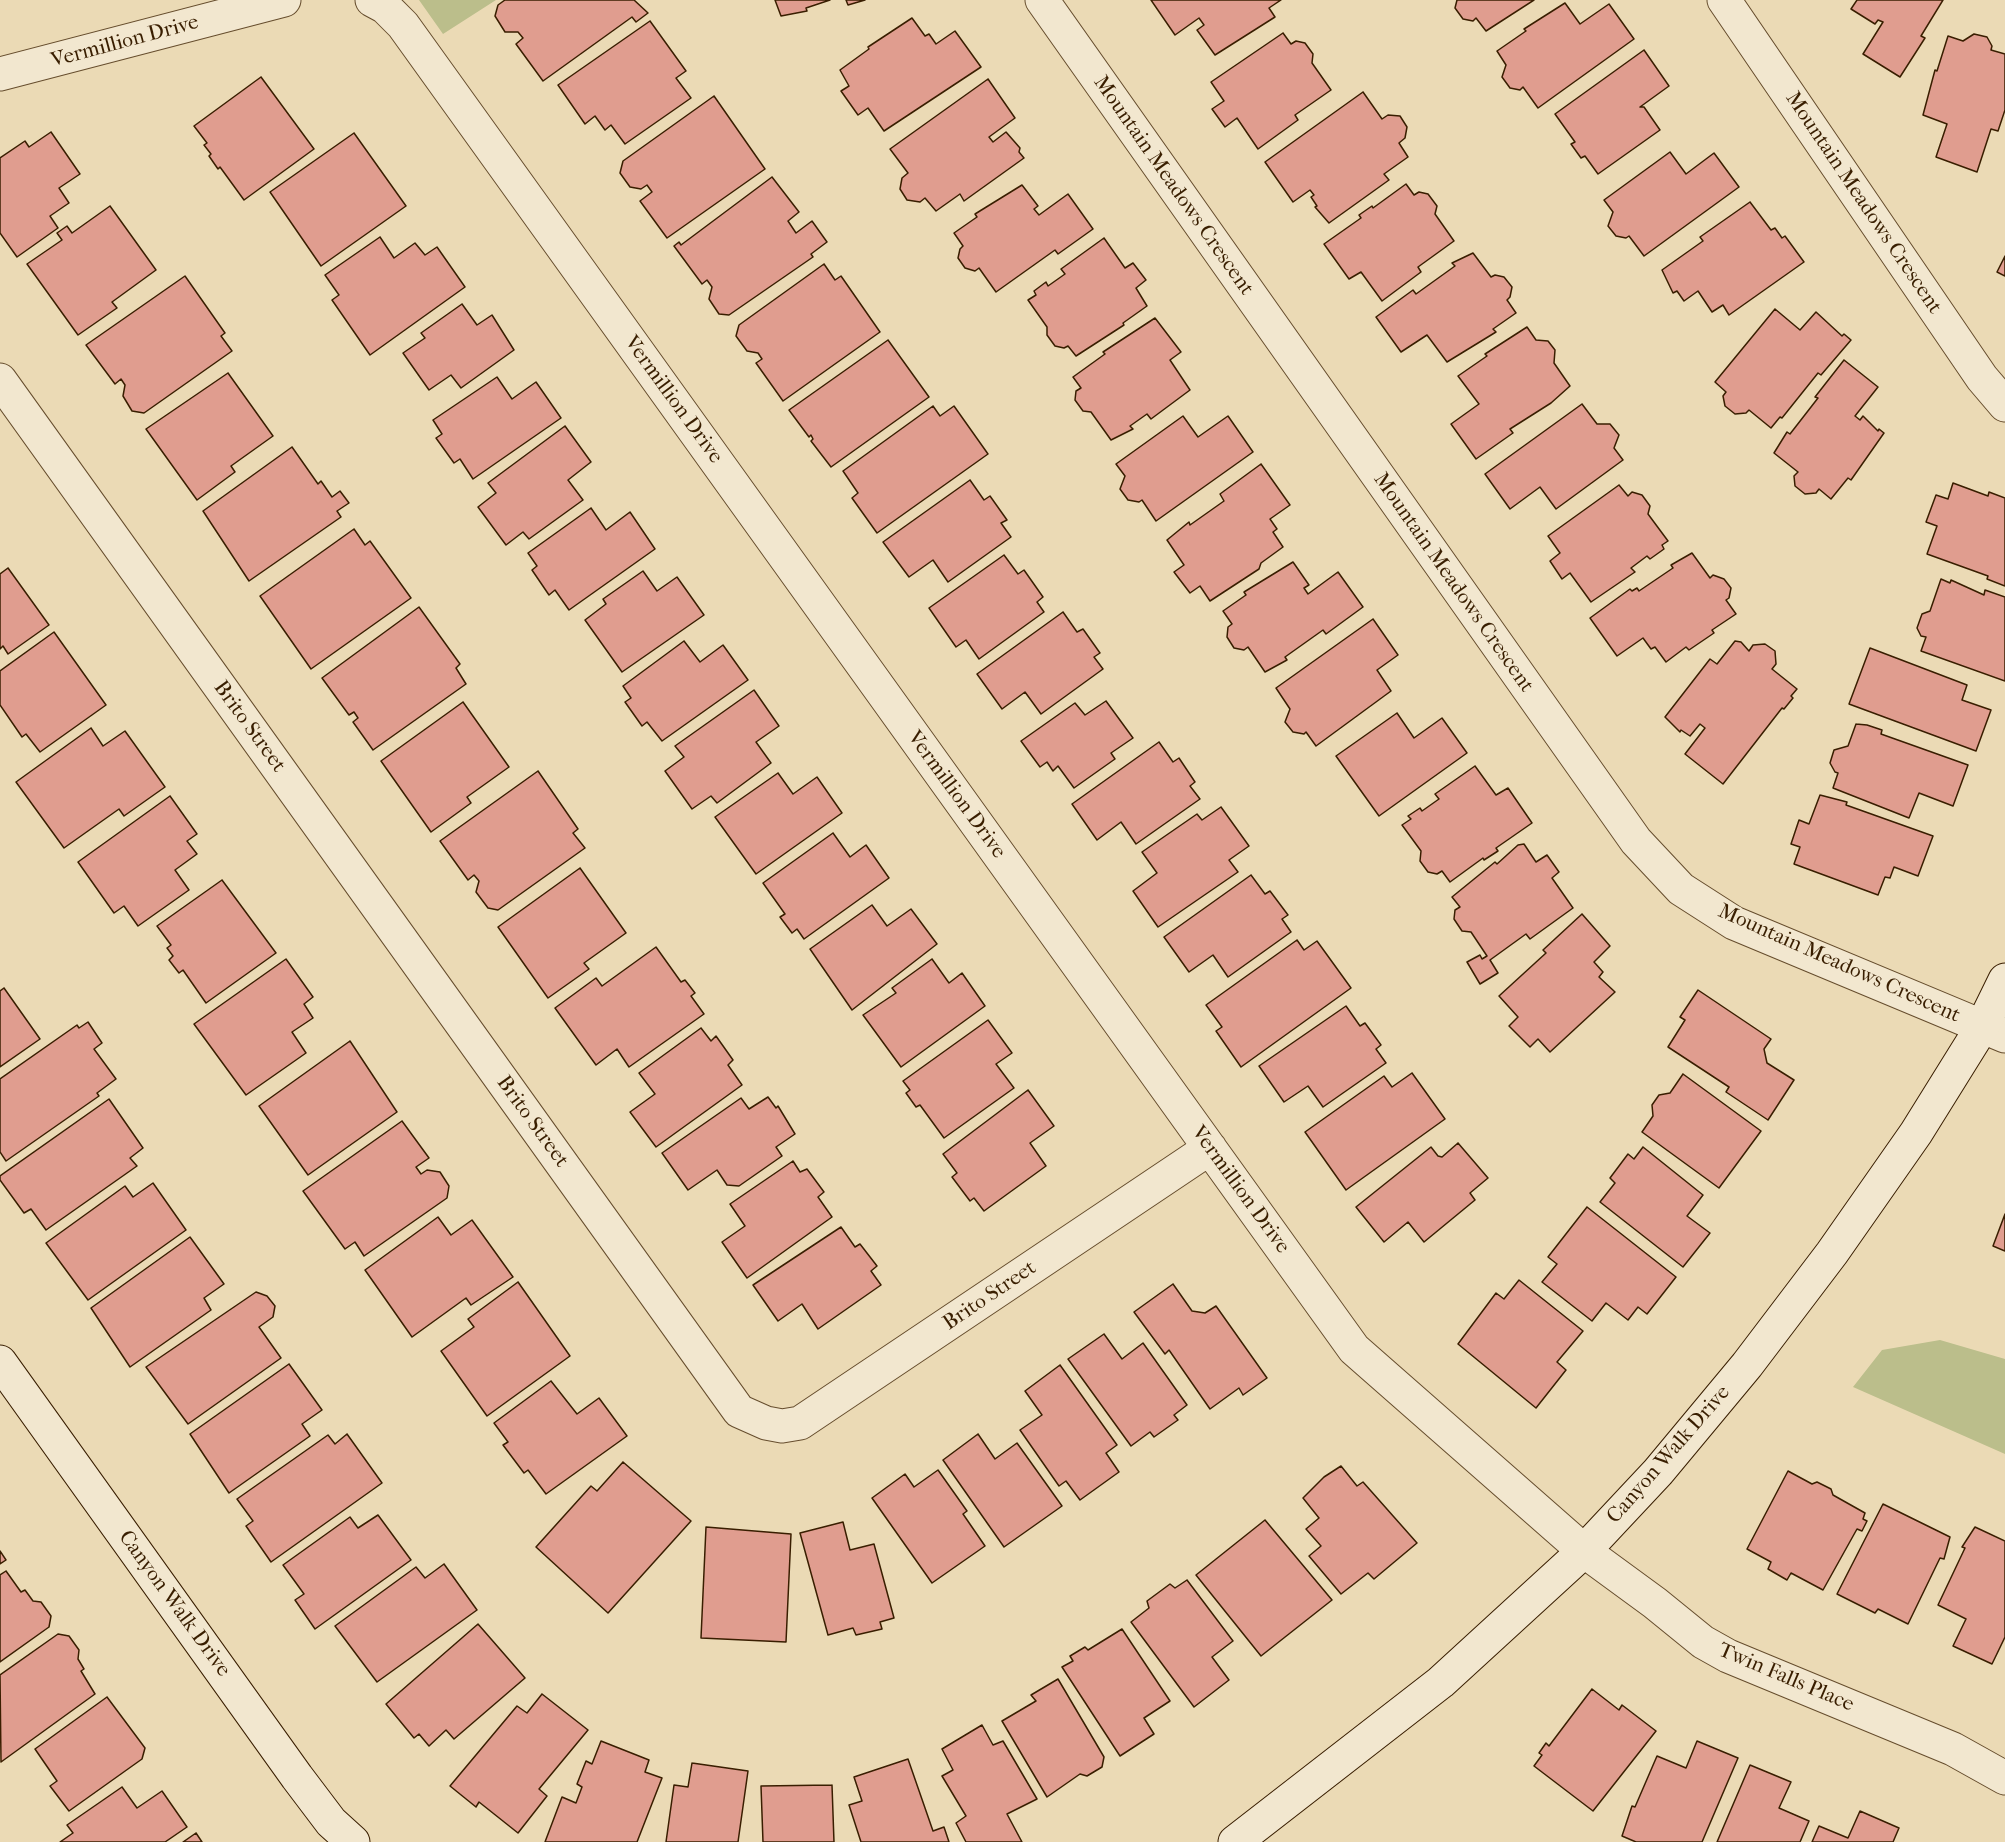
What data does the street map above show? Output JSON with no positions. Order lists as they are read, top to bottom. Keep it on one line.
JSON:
{"streets":{"street":["Vermillion Drive","Mountain Meadows Crescent","Brito Street","Canyon Walk Drive","Twin Falls Place"]},"crossings":[["Vermillion Drive","Brito Street"],["Vermillion Drive","Canyon Walk Drive"],["Vermillion Drive","Twin Falls Place"],["Mountain Meadows Crescent","Canyon Walk Drive"],["Canyon Walk Drive","Twin Falls Place"]]}
